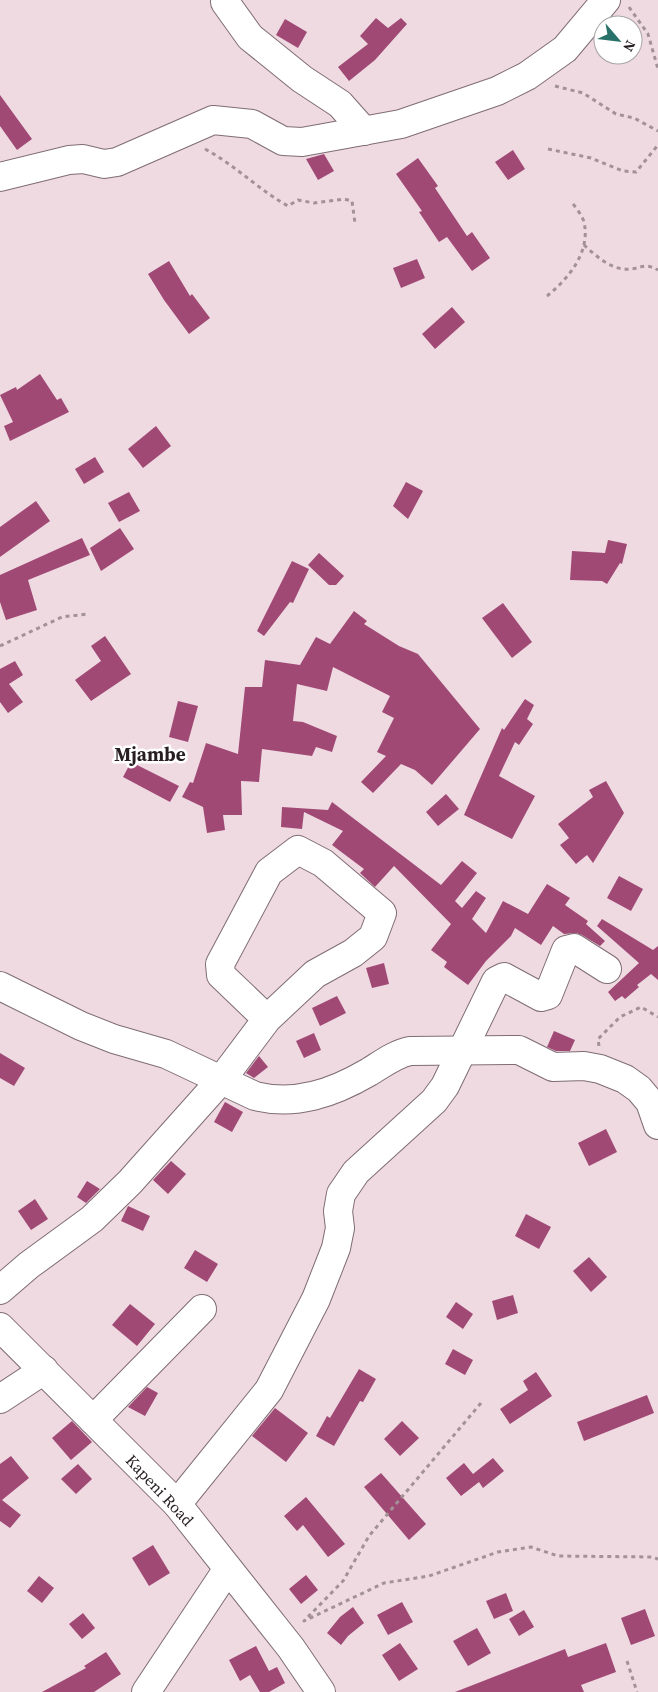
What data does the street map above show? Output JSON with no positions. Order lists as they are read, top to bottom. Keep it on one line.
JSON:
{"streets":{"street":["Kapeni Road"]},"districts":["Mjambe"],"north":"bottom right"}
